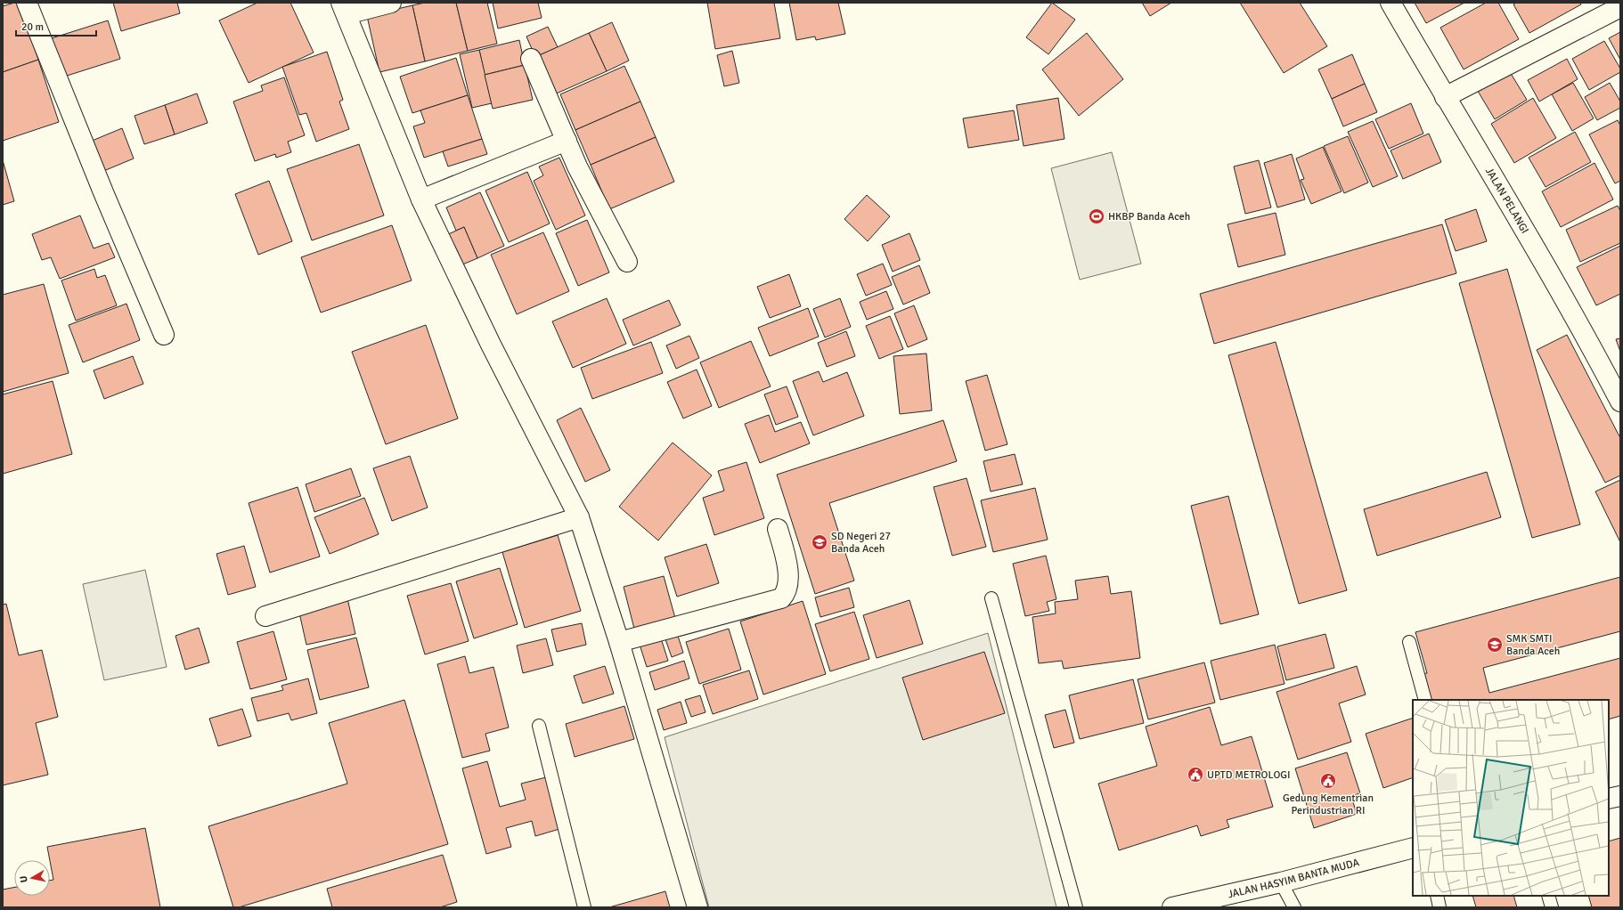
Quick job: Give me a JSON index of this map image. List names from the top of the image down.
{
  "streets": {
    "street": ["JALAN PELANGI", "JALAN HASYIM BANTA MUDA"]
  },
  "places": {
    "sports": ["HKBP Banda Aceh"],
    "school or university": ["SD Negeri 27 Banda Aceh", "SMK SMTI Banda Aceh"],
    "public building": ["UPTD METROLOGI", "Gedung Kementrian Perindustrian RI"]
  },
  "scale_bar": "20 m",
  "north": "left"
}
